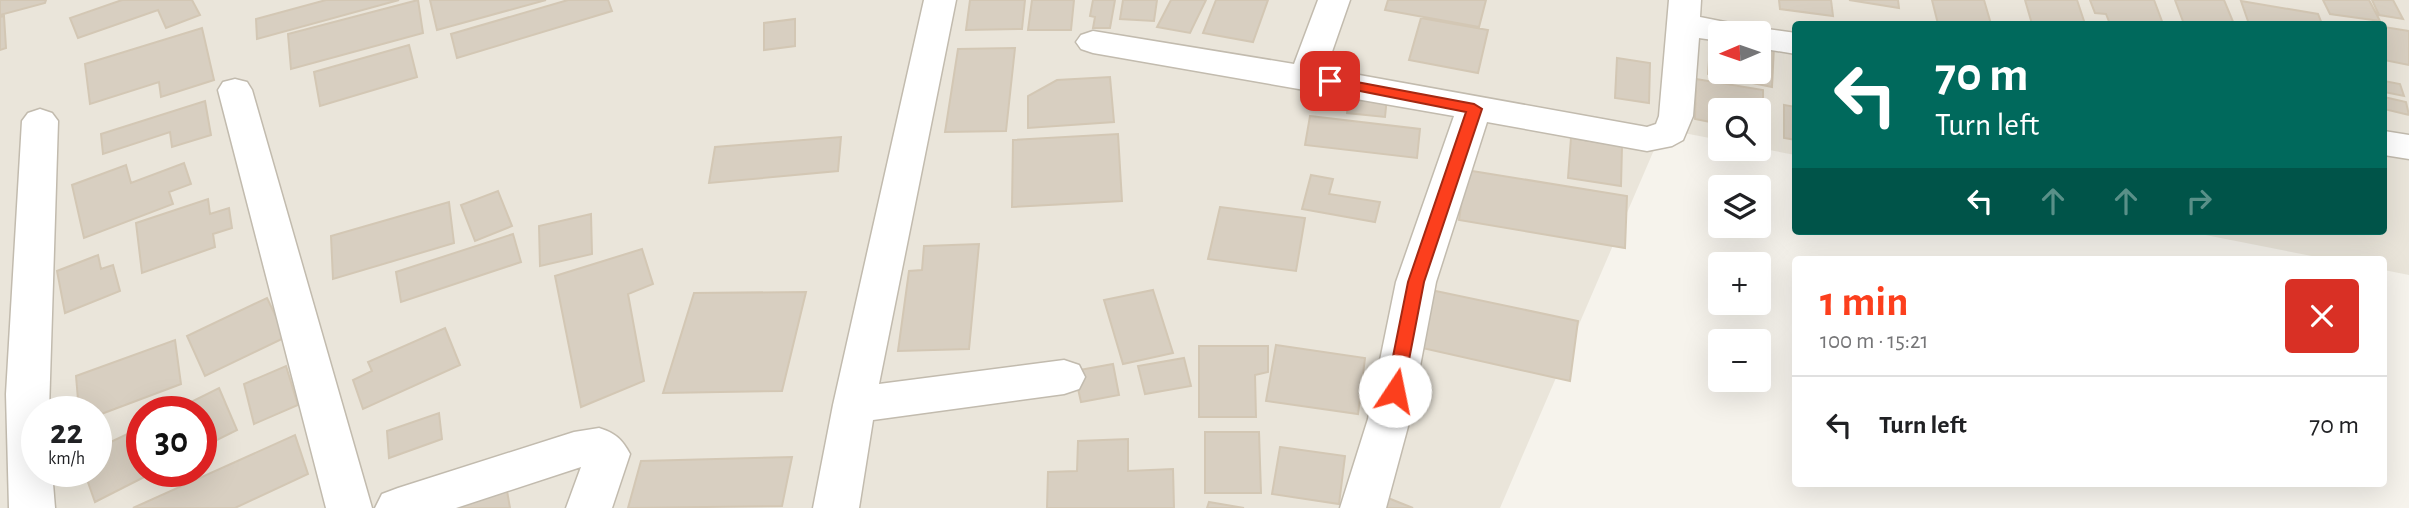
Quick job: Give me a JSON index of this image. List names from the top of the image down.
{
  "north": "left",
  "page": {
    "map_buttons": ["+", "−"],
    "turn": ["70 m", "Turn left"],
    "heading": ["1 min", "100 m · 15:21"],
    "list": [
      {
        "name": "Turn left",
        "value": "70 m"
      }
    ],
    "speed": "22 km/h",
    "limit": "30"
  }
}
